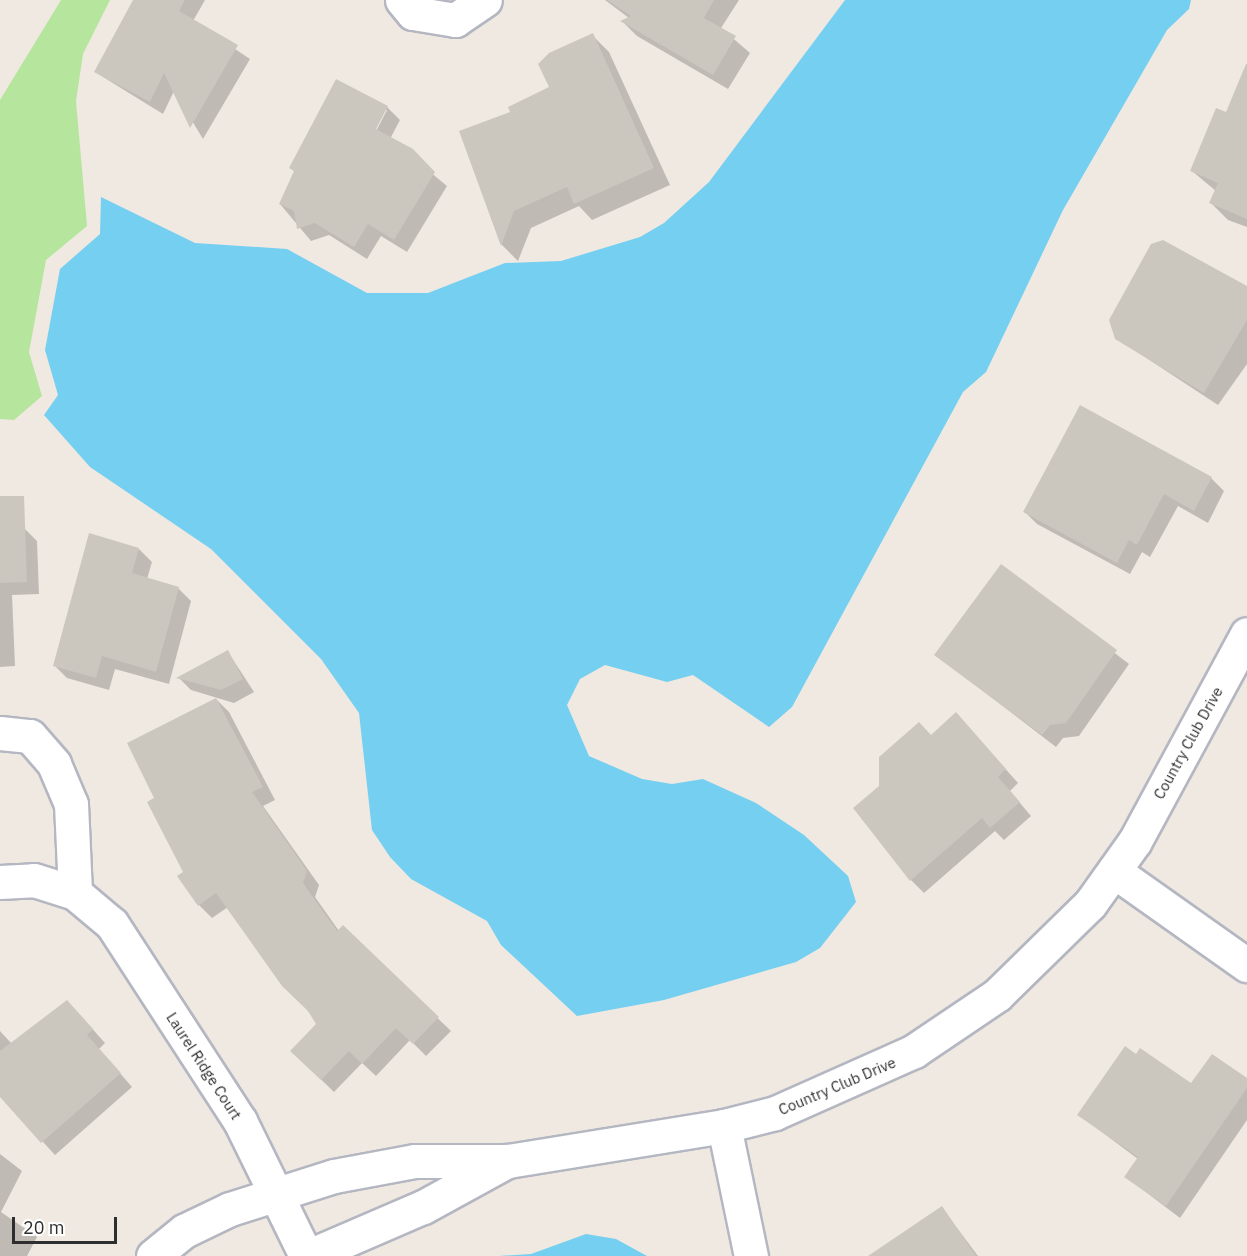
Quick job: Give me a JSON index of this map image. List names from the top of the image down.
{
  "streets": {
    "street": ["Country Club Drive", "Laurel Ridge Court"]
  },
  "crossings": [
    ["Country Club Drive", "Laurel Ridge Court"]
  ],
  "scale_bar": "20 m"
}
